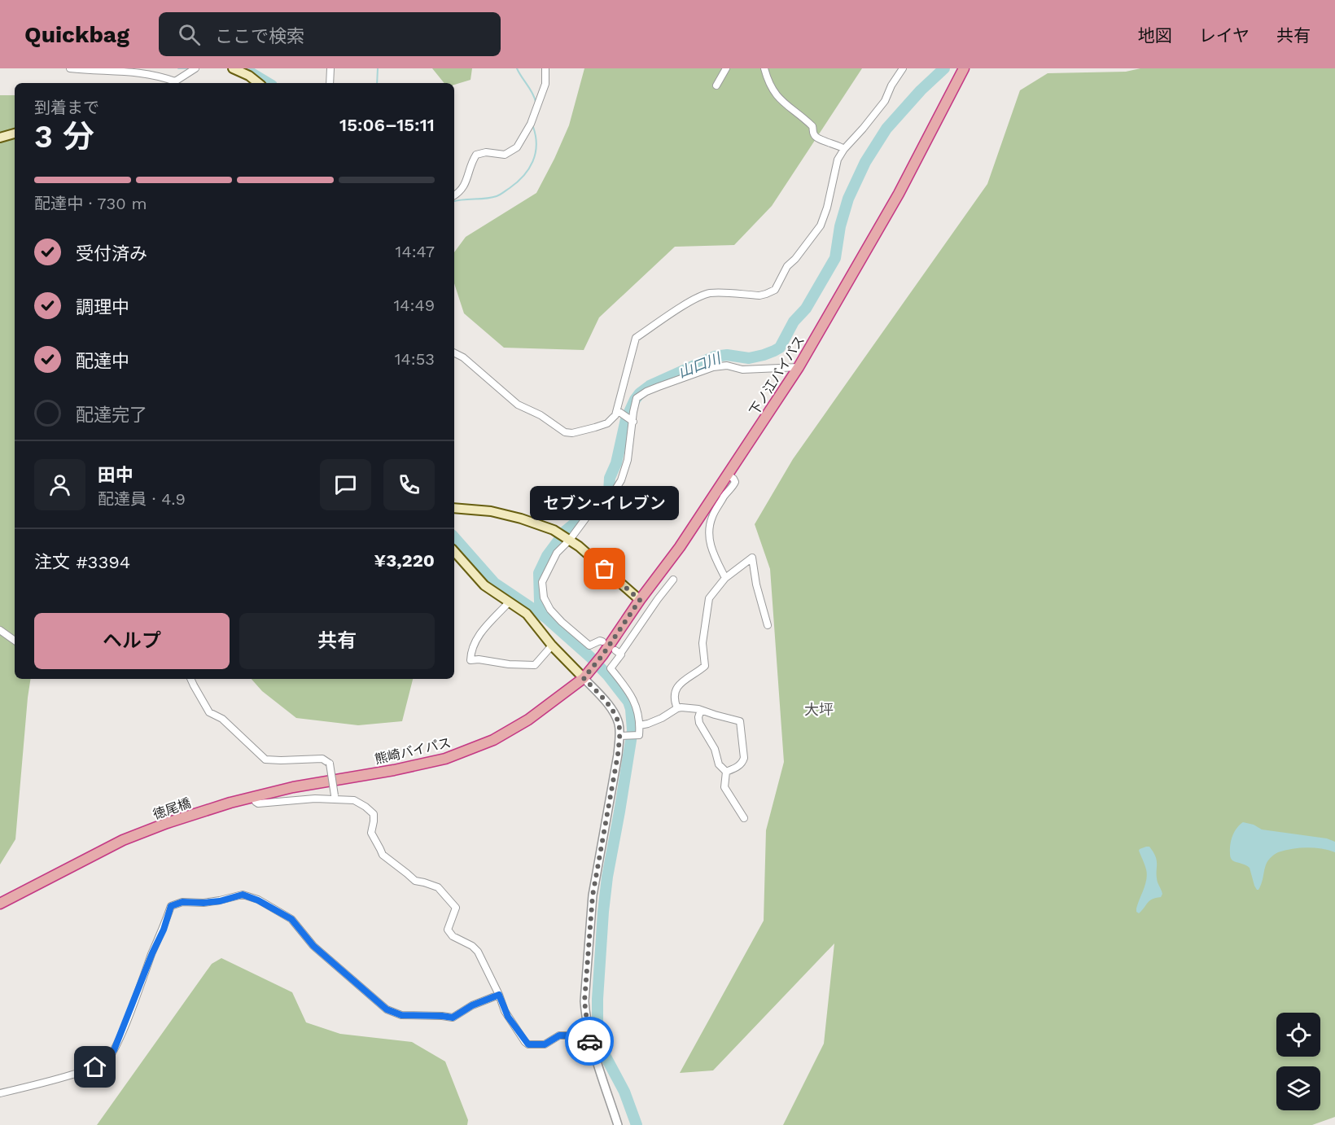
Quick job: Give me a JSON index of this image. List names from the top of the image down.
{
  "streets": {
    "highway": ["下ノ江バイパス", "熊崎バイパス", "徳尾橋"]
  },
  "crossings": [
    ["下ノ江バイパス", "熊崎バイパス"],
    ["熊崎バイパス", "徳尾橋"]
  ],
  "districts": ["大坪"],
  "water": ["山口川"],
  "places": ["セブン-イレブン"],
  "page": {
    "header": "Quickbag",
    "search": "ここで検索",
    "nav": ["地図", "レイヤ", "共有"],
    "heading": ["3 分", "到着まで", "15:06–15:11"],
    "panel": [
      "田中",
      "配達員 · 4.9",
      "注文 #3394",
      "¥3,220"
    ],
    "bar": "配達中 · 730 m",
    "list": [
      ["受付済み", "14:47"],
      ["調理中", "14:49"],
      ["配達中", "14:53"],
      "配達完了"
    ],
    "bubble": "セブン-イレブン",
    "buttons": ["ヘルプ", "共有"]
  }
}
